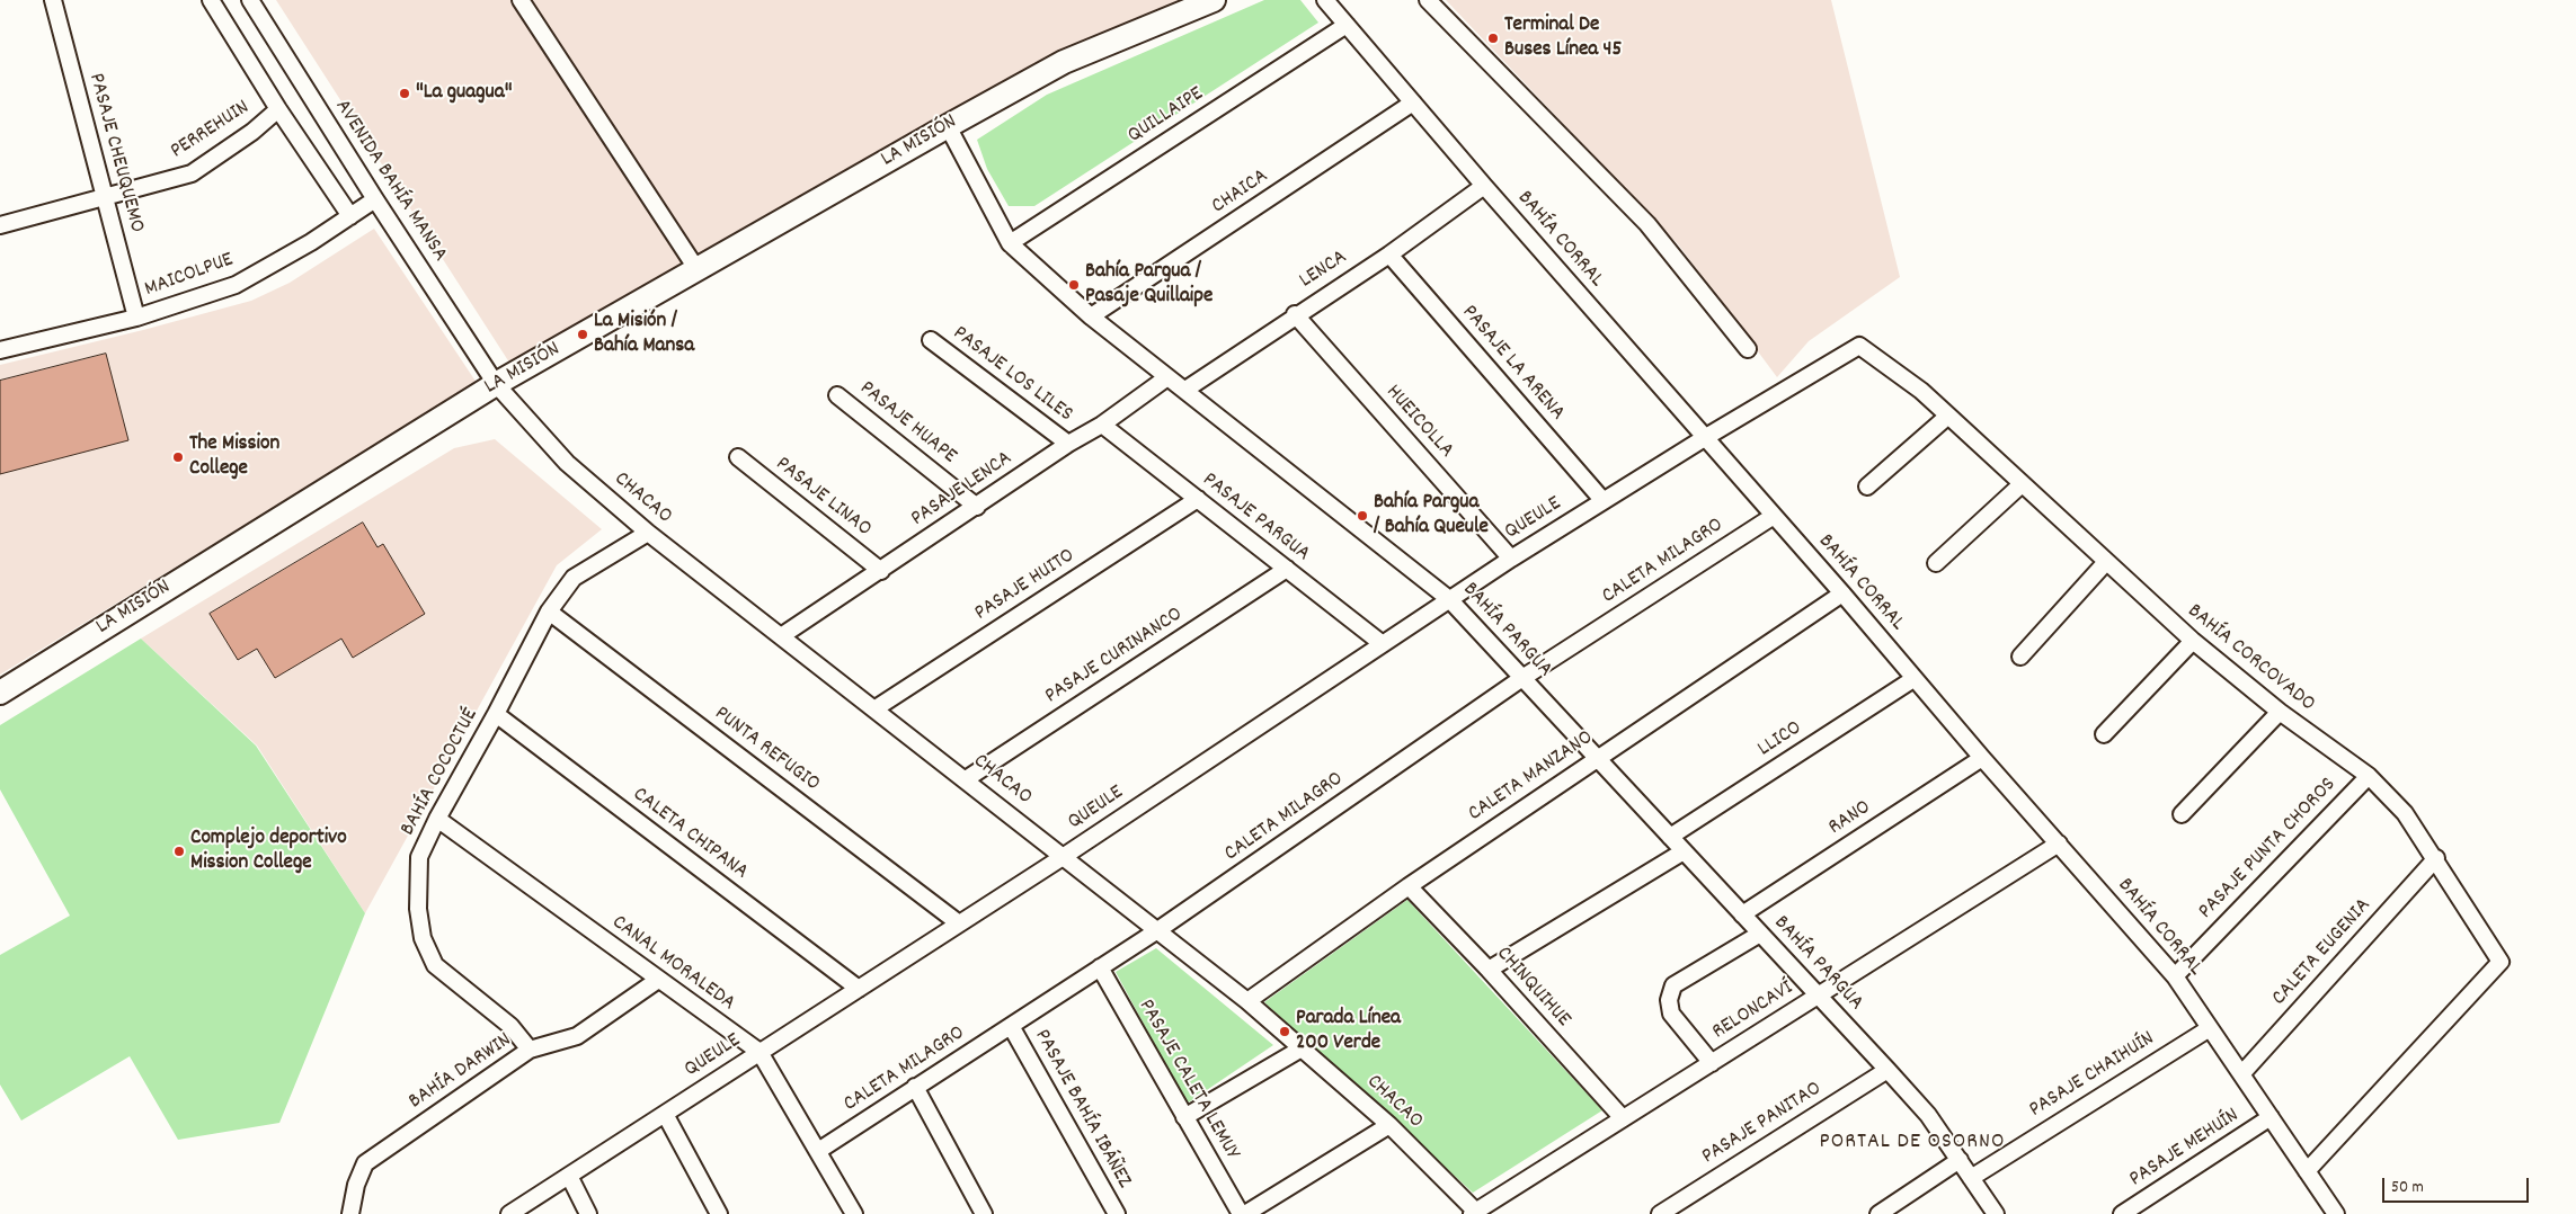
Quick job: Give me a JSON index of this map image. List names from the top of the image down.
{
  "streets": {
    "street": [
      "QUILLAIPE",
      "PERREHUIN",
      "LA MISIÓN",
      "PASAJE CHEUQUEMO",
      "AVENIDA BAHÍA MANSA",
      "CHAICA",
      "BAHÍA CORRAL",
      "LENCA",
      "MAICOLPUE",
      "PASAJE LA ARENA",
      "PASAJE LOS LILES",
      "HUEICOLLA",
      "PASAJE HUAPE",
      "PASAJE LENCA",
      "PASAJE LINAO",
      "CHACAO",
      "PASAJE PARGUA",
      "QUEULE",
      "CALETA MILAGRO",
      "PASAJE HUITO",
      "BAHÍA PARGUA",
      "PASAJE CURINANCO",
      "BAHÍA CORCOVADO",
      "LLICO",
      "PUNTA REFUGIO",
      "BAHÍA COCOCTUÉ",
      "CALETA MANZANO",
      "RANO",
      "CALETA CHIPANA",
      "PASAJE PUNTA CHOROS",
      "CALETA EUGENIA",
      "CANAL MORALEDA",
      "CHINQUIHUE",
      "RELONCAVÍ",
      "BAHÍA DARWIN",
      "PASAJE CHAIHUÍN",
      "PASAJE CALETA LEMUY",
      "PASAJE BAHÍA IBÁÑEZ",
      "PASAJE PANITAO",
      "PASAJE MEHUÍN"
    ]
  },
  "crossings": [
    ["QUILLAIPE", "BAHÍA CORRAL"],
    ["QUILLAIPE", "BAHÍA PARGUA"],
    ["PERREHUIN", "PASAJE CHEUQUEMO"],
    ["LA MISIÓN", "AVENIDA BAHÍA MANSA"],
    ["LA MISIÓN", "CHACAO"],
    ["LA MISIÓN", "BAHÍA PARGUA"],
    ["PASAJE CHEUQUEMO", "MAICOLPUE"],
    ["AVENIDA BAHÍA MANSA", "MAICOLPUE"],
    ["AVENIDA BAHÍA MANSA", "CHACAO"],
    ["CHAICA", "BAHÍA CORRAL"],
    ["CHAICA", "BAHÍA PARGUA"],
    ["BAHÍA CORRAL", "LENCA"],
    ["BAHÍA CORRAL", "QUEULE"],
    ["BAHÍA CORRAL", "CALETA MILAGRO"],
    ["BAHÍA CORRAL", "BAHÍA CORCOVADO"],
    ["BAHÍA CORRAL", "LLICO"],
    ["BAHÍA CORRAL", "CALETA MANZANO"],
    ["BAHÍA CORRAL", "RANO"],
    ["BAHÍA CORRAL", "PASAJE PUNTA CHOROS"],
    ["BAHÍA CORRAL", "CALETA EUGENIA"],
    ["BAHÍA CORRAL", "RELONCAVÍ"],
    ["BAHÍA CORRAL", "PASAJE CHAIHUÍN"],
    ["BAHÍA CORRAL", "PASAJE MEHUÍN"],
    ["LENCA", "PASAJE LA ARENA"],
    ["LENCA", "HUEICOLLA"],
    ["LENCA", "BAHÍA PARGUA"],
    ["PASAJE LA ARENA", "QUEULE"],
    ["PASAJE LOS LILES", "PASAJE LENCA"],
    ["HUEICOLLA", "QUEULE"],
    ["PASAJE HUAPE", "PASAJE LENCA"],
    ["PASAJE LENCA", "PASAJE LINAO"],
    ["PASAJE LENCA", "CHACAO"],
    ["PASAJE LENCA", "PASAJE PARGUA"],
    ["PASAJE LENCA", "BAHÍA PARGUA"],
    ["CHACAO", "QUEULE"],
    ["CHACAO", "CALETA MILAGRO"],
    ["CHACAO", "PASAJE HUITO"],
    ["CHACAO", "PASAJE CURINANCO"],
    ["CHACAO", "BAHÍA COCOCTUÉ"],
    ["CHACAO", "CALETA MANZANO"],
    ["CHACAO", "RELONCAVÍ"],
    ["PASAJE PARGUA", "QUEULE"],
    ["PASAJE PARGUA", "PASAJE HUITO"],
    ["PASAJE PARGUA", "PASAJE CURINANCO"],
    ["QUEULE", "BAHÍA PARGUA"],
    ["QUEULE", "BAHÍA CORCOVADO"],
    ["QUEULE", "PUNTA REFUGIO"],
    ["QUEULE", "CALETA CHIPANA"],
    ["QUEULE", "CANAL MORALEDA"],
    ["CALETA MILAGRO", "BAHÍA PARGUA"],
    ["CALETA MILAGRO", "CANAL MORALEDA"],
    ["CALETA MILAGRO", "PASAJE CALETA LEMUY"],
    ["CALETA MILAGRO", "PASAJE BAHÍA IBÁÑEZ"],
    ["BAHÍA PARGUA", "LLICO"],
    ["BAHÍA PARGUA", "CALETA MANZANO"],
    ["BAHÍA PARGUA", "RANO"],
    ["BAHÍA PARGUA", "RELONCAVÍ"],
    ["BAHÍA PARGUA", "PASAJE CHAIHUÍN"],
    ["BAHÍA PARGUA", "PASAJE PANITAO"],
    ["BAHÍA CORCOVADO", "PASAJE PUNTA CHOROS"],
    ["BAHÍA CORCOVADO", "CALETA EUGENIA"],
    ["PUNTA REFUGIO", "BAHÍA COCOCTUÉ"],
    ["BAHÍA COCOCTUÉ", "CALETA CHIPANA"],
    ["BAHÍA COCOCTUÉ", "CANAL MORALEDA"],
    ["BAHÍA COCOCTUÉ", "BAHÍA DARWIN"],
    ["CALETA MANZANO", "CHINQUIHUE"],
    ["CANAL MORALEDA", "BAHÍA DARWIN"],
    ["CHINQUIHUE", "RELONCAVÍ"]
  ],
  "districts": ["PORTAL DE OSORNO"],
  "places": [
    "Terminal De Buses Línea 45",
    "\"La guagua\"",
    "Bahía Pargua / Pasaje Quillaipe",
    "La Misión / Bahía Mansa",
    "The Mission College",
    "Bahía Pargua / Bahía Queule",
    "Complejo deportivo Mission College",
    "Parada Línea 200 Verde"
  ],
  "scale_bar": "50 m"
}
